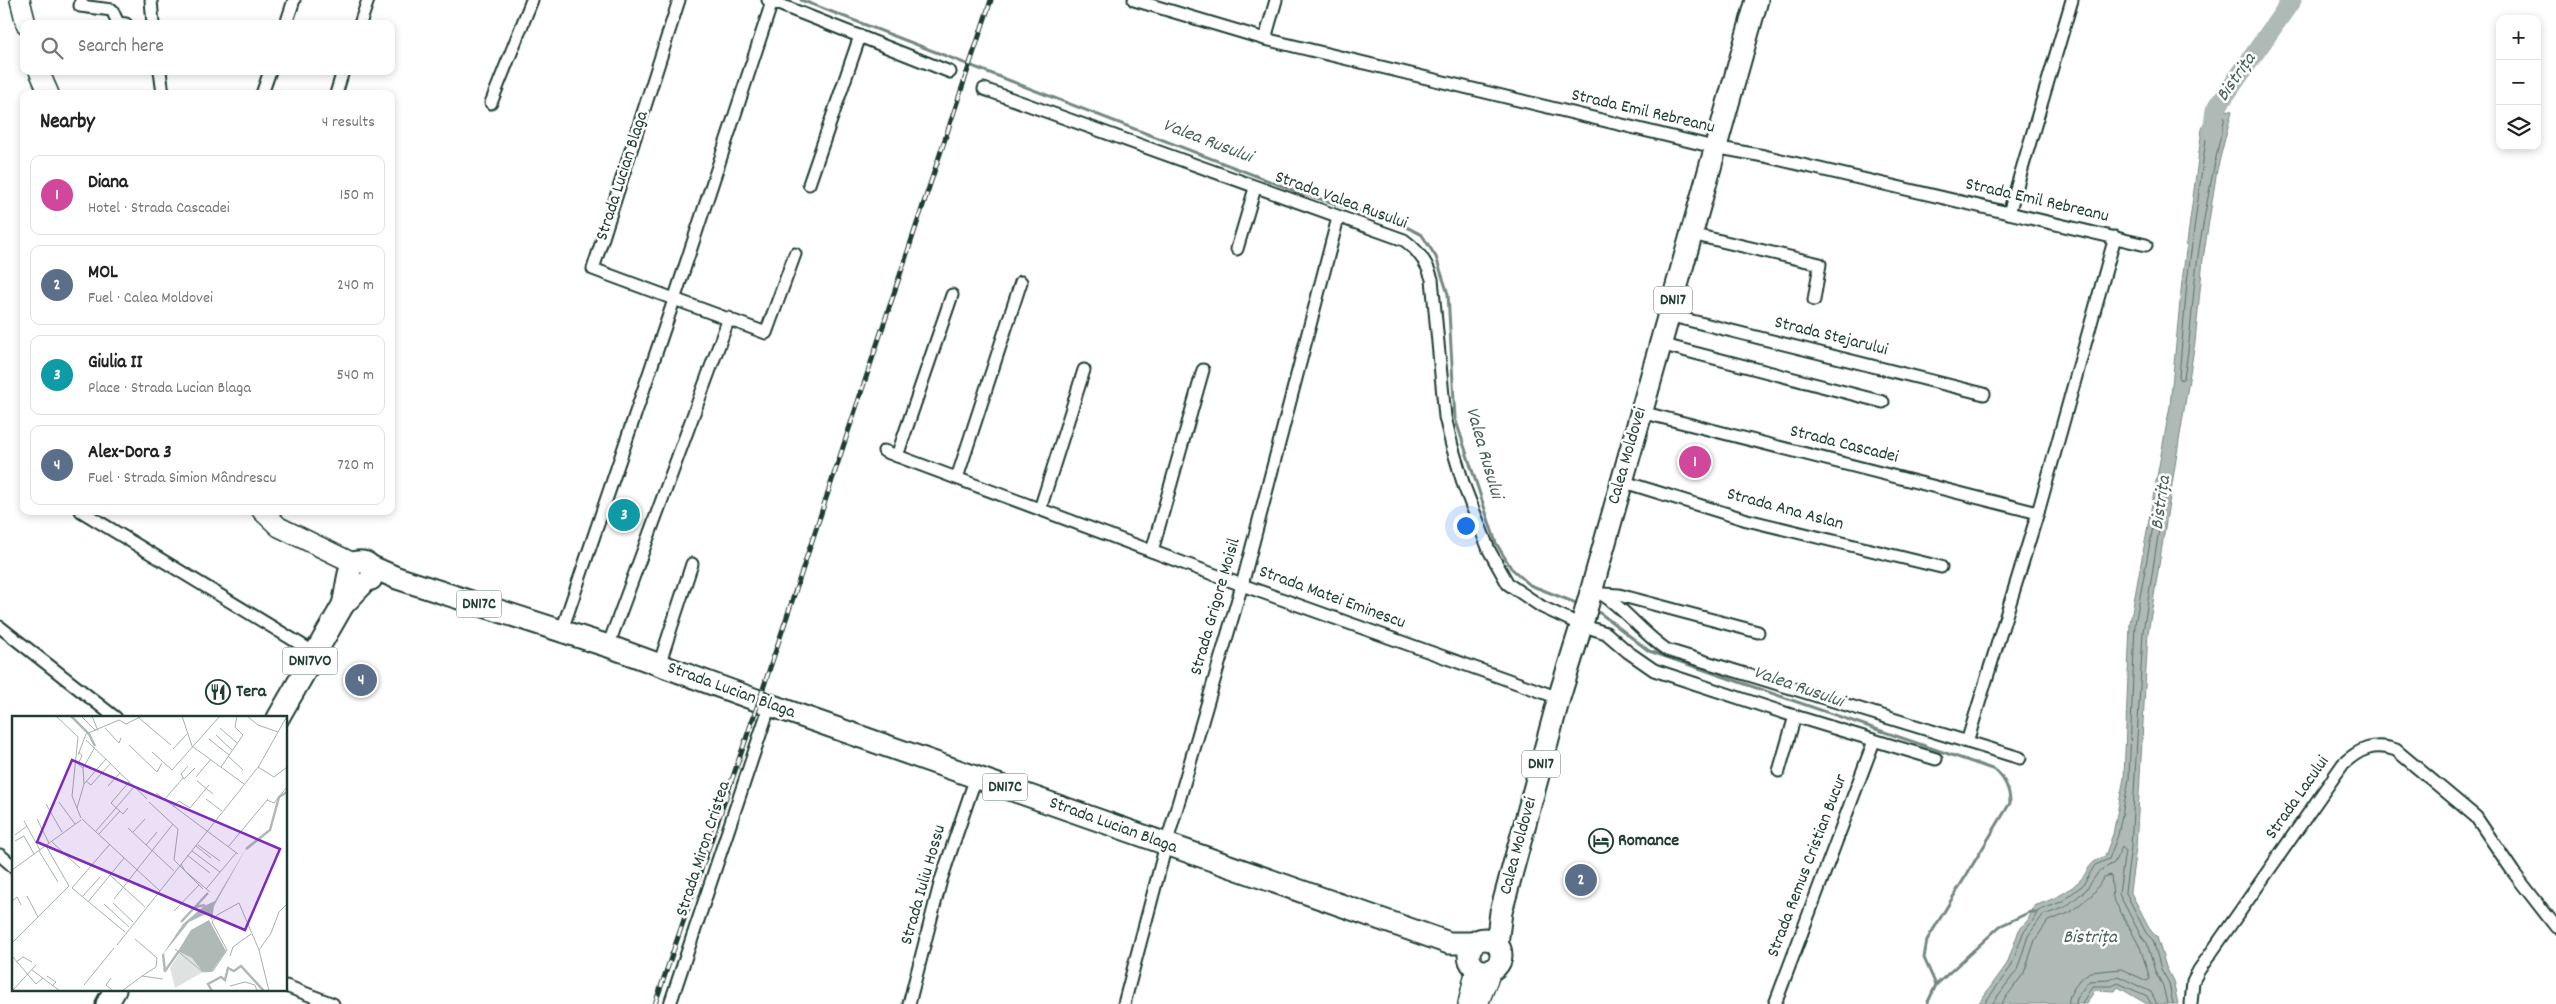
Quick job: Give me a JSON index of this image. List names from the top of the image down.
{
  "streets": {
    "highway": [
      "Strada Lucian Blaga",
      "DN17",
      "Calea Moldovei",
      "DN17C",
      "DN17VO"
    ],
    "street": [
      "Strada Emil Rebreanu",
      "Strada Valea Rusului",
      "Strada Stejarului",
      "Strada Cascadei",
      "Strada Ana Aslan",
      "Strada Matei Eminescu",
      "Strada Grigore Moisil",
      "Strada Lacului",
      "Strada Miron Cristea",
      "Strada Remus Cristian Bucur",
      "Strada Iuliu Hossu"
    ]
  },
  "crossings": [
    ["Strada Emil Rebreanu", "Calea Moldovei"],
    ["Strada Lucian Blaga", "Calea Moldovei"],
    ["Strada Lucian Blaga", "DN17C"],
    ["Strada Lucian Blaga", "Strada Grigore Moisil"],
    ["Strada Lucian Blaga", "DN17VO"],
    ["Strada Lucian Blaga", "Strada Miron Cristea"],
    ["Strada Lucian Blaga", "Strada Iuliu Hossu"],
    ["Strada Valea Rusului", "Calea Moldovei"],
    ["Strada Valea Rusului", "Strada Grigore Moisil"],
    ["Strada Stejarului", "Calea Moldovei"],
    ["Strada Cascadei", "Calea Moldovei"],
    ["Calea Moldovei", "Strada Ana Aslan"],
    ["Calea Moldovei", "Strada Matei Eminescu"],
    ["Strada Matei Eminescu", "Strada Grigore Moisil"],
    ["DN17C", "DN17VO"]
  ],
  "water": ["Bistrița", "Valea Rusului"],
  "places": {
    "restaurant": ["Tera"],
    "hotel": ["Romance"]
  },
  "page": {
    "map_buttons": ["+", "−"],
    "search": "Search here",
    "heading": ["Nearby", "4 results"],
    "list": [
      {
        "mark": "1",
        "name": "Diana",
        "note": "Hotel · Strada Cascadei",
        "value": "150 m"
      },
      {
        "mark": "2",
        "name": "MOL",
        "note": "Fuel · Calea Moldovei",
        "value": "240 m"
      },
      {
        "mark": "3",
        "name": "Giulia II",
        "note": "Place · Strada Lucian Blaga",
        "value": "540 m"
      },
      {
        "mark": "4",
        "name": "Alex-Dora 3",
        "note": "Fuel · Strada Simion Mândrescu",
        "value": "720 m"
      }
    ],
    "pins": [
      "1",
      "3",
      "4",
      "2"
    ]
  }
}
